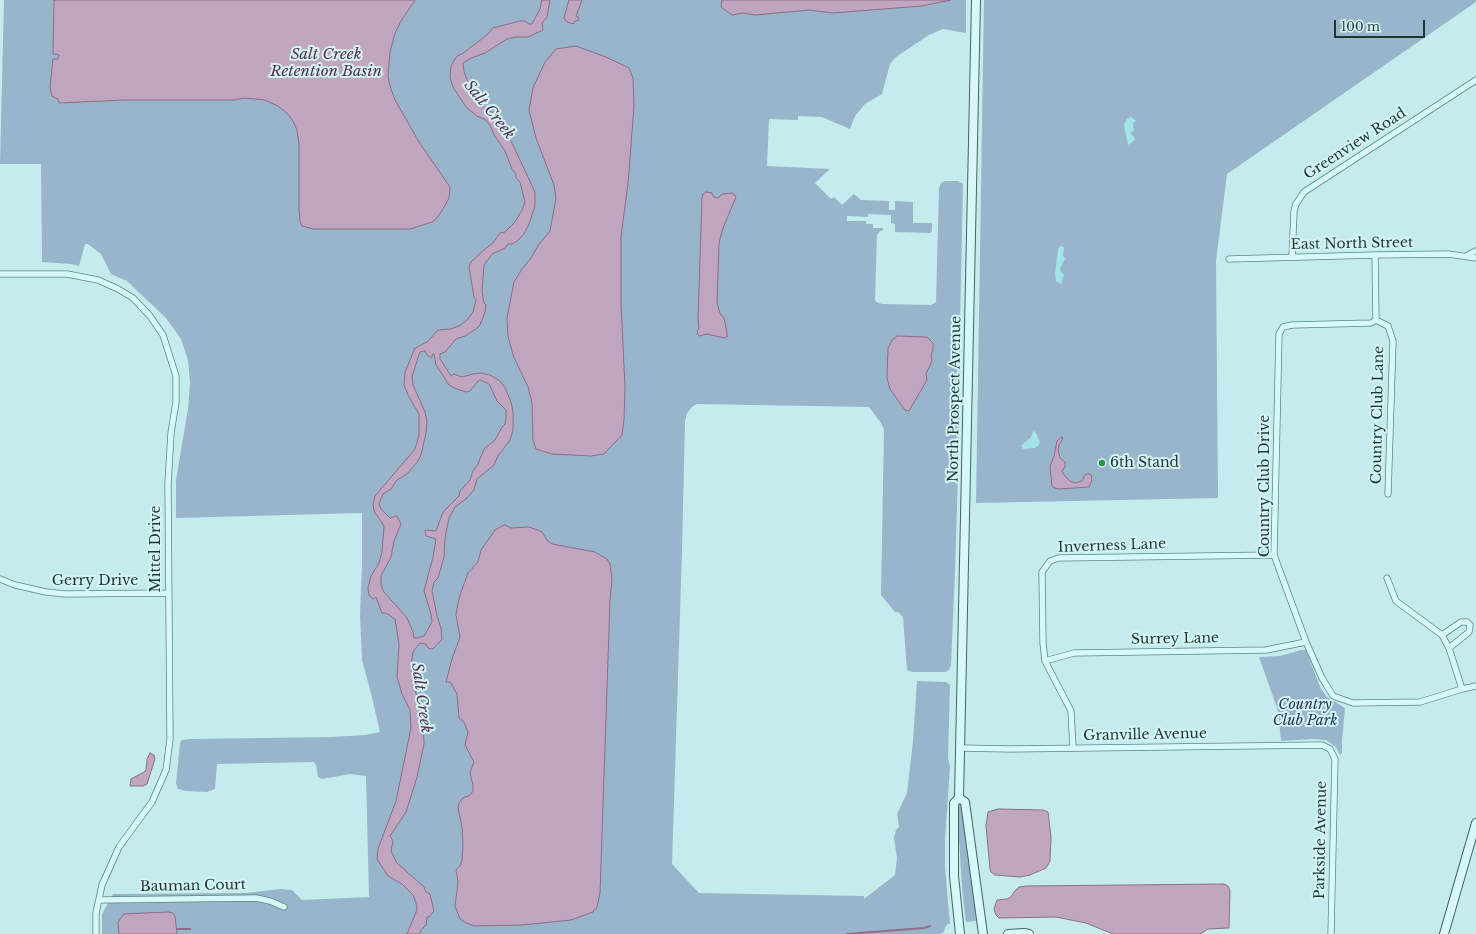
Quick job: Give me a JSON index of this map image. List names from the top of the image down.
{
  "streets": {
    "main road": ["North Prospect Avenue"],
    "street": [
      "Greenview Road",
      "East North Street",
      "Country Club Lane",
      "Country Club Drive",
      "Inverness Lane",
      "Mittel Drive",
      "Gerry Drive",
      "Surrey Lane",
      "Granville Avenue",
      "Parkside Avenue",
      "Bauman Court"
    ]
  },
  "crossings": [
    ["Greenview Road", "East North Street"],
    ["North Prospect Avenue", "Granville Avenue"],
    ["Country Club Lane", "Country Club Drive"],
    ["Country Club Drive", "Inverness Lane"],
    ["Country Club Drive", "Surrey Lane"],
    ["Inverness Lane", "Surrey Lane"],
    ["Inverness Lane", "Granville Avenue"],
    ["Mittel Drive", "Gerry Drive"],
    ["Mittel Drive", "Bauman Court"],
    ["Granville Avenue", "Parkside Avenue"]
  ],
  "water": ["Salt Creek Retention Basin", "Salt Creek"],
  "parks": ["Country Club Park"],
  "places": ["6th Stand"],
  "scale_bar": "100 m"
}
